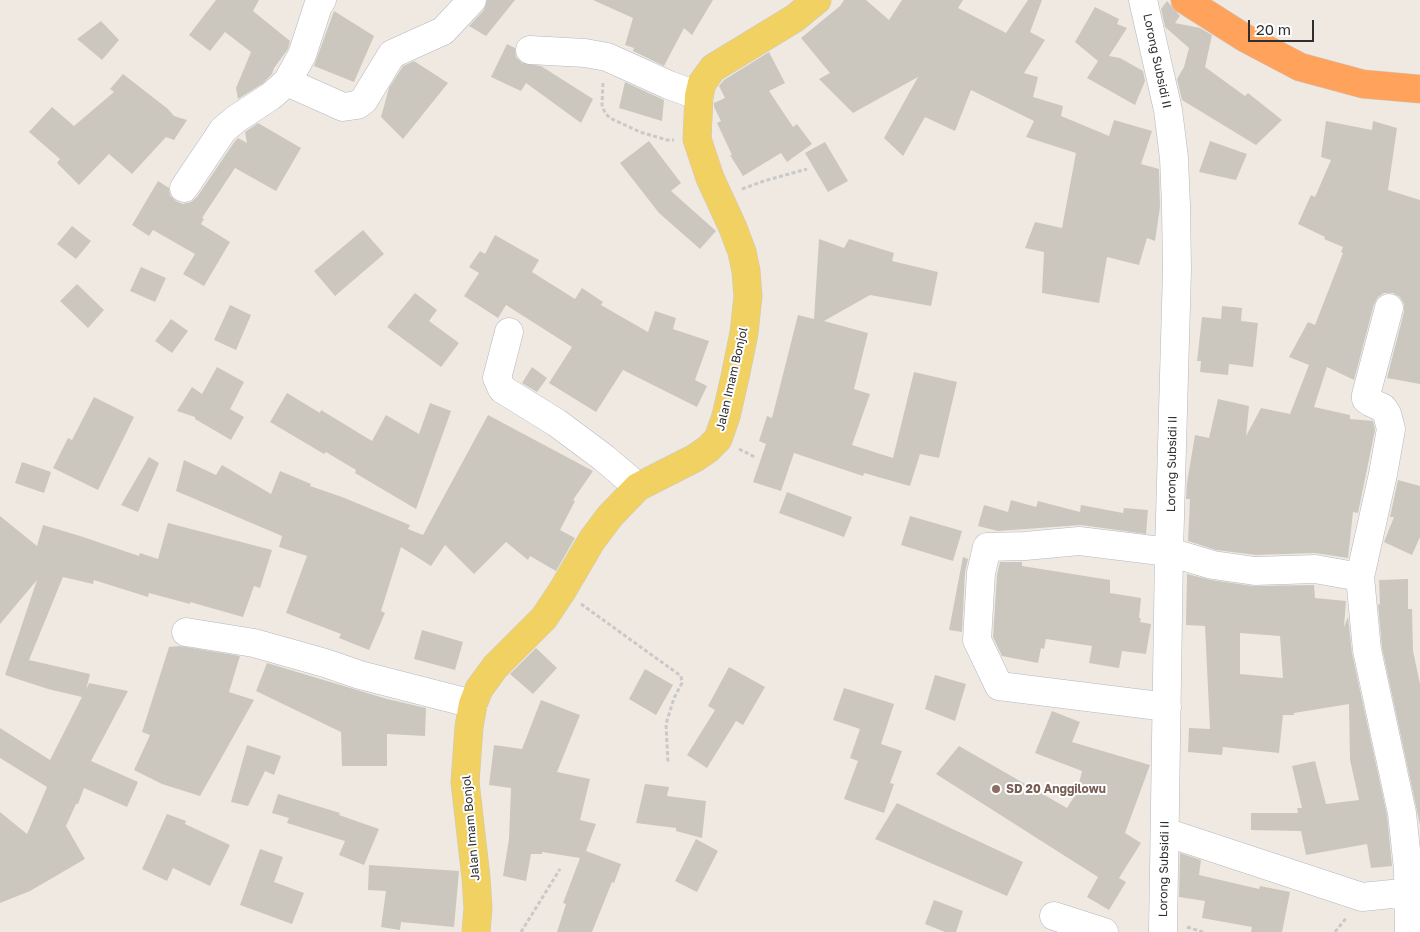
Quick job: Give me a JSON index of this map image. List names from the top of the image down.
{
  "streets": {
    "main road": ["Jalan Imam Bonjol"],
    "street": ["Lorong Subsidi II"]
  },
  "places": ["SD 20 Anggilowu"],
  "scale_bar": "20 m"
}
